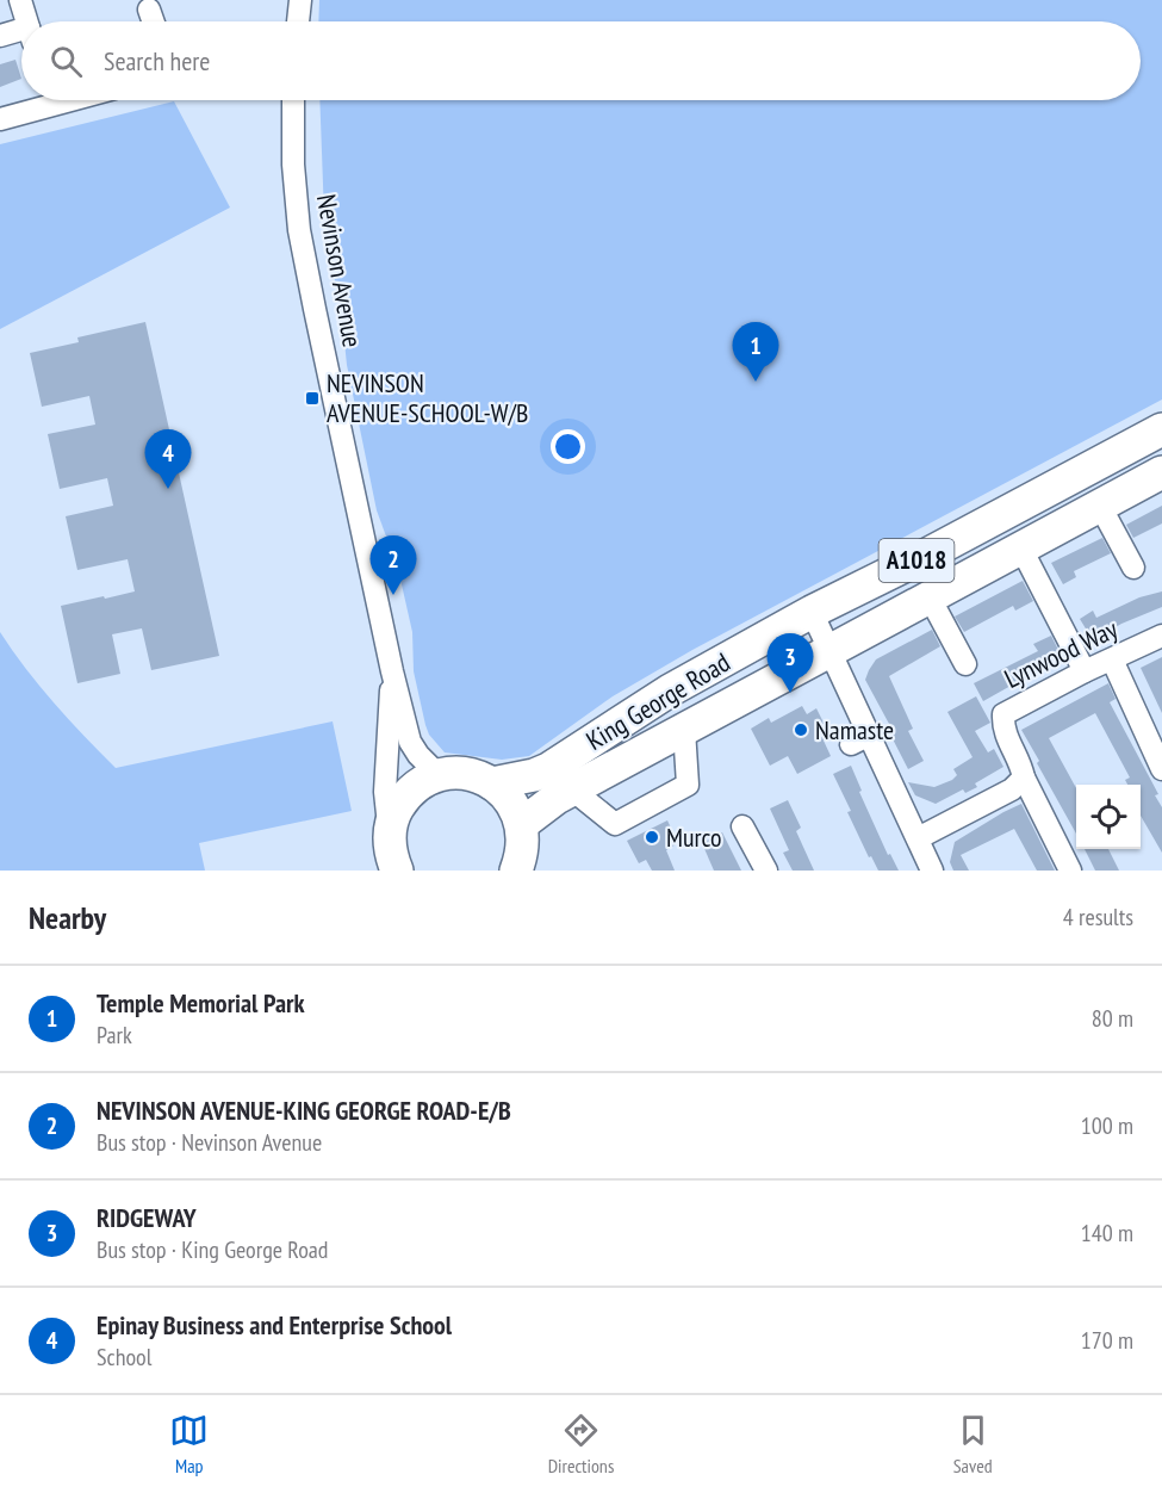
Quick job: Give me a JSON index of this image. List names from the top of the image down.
{
  "streets": {
    "highway": ["A1018", "King George Road"],
    "street": ["Nevinson Avenue", "Lynwood Way"]
  },
  "crossings": [
    ["Nevinson Avenue", "A1018"],
    ["A1018", "King George Road"]
  ],
  "places": {
    "transit": ["NEVINSON AVENUE-SCHOOL-W/B"],
    "other": ["Namaste", "Murco"]
  },
  "page": {
    "search": "Search here",
    "pins": [
      "1",
      "4",
      "2",
      "3"
    ],
    "heading": ["Nearby", "4 results"],
    "list": [
      {
        "mark": "1",
        "name": "Temple Memorial Park",
        "note": "Park",
        "value": "80 m"
      },
      {
        "mark": "2",
        "name": "NEVINSON AVENUE-KING GEORGE ROAD-E/B",
        "note": "Bus stop · Nevinson Avenue",
        "value": "100 m"
      },
      {
        "mark": "3",
        "name": "RIDGEWAY",
        "note": "Bus stop · King George Road",
        "value": "140 m"
      },
      {
        "mark": "4",
        "name": "Epinay Business and Enterprise School",
        "note": "School",
        "value": "170 m"
      }
    ],
    "nav": ["Map", "Directions", "Saved"]
  }
}
